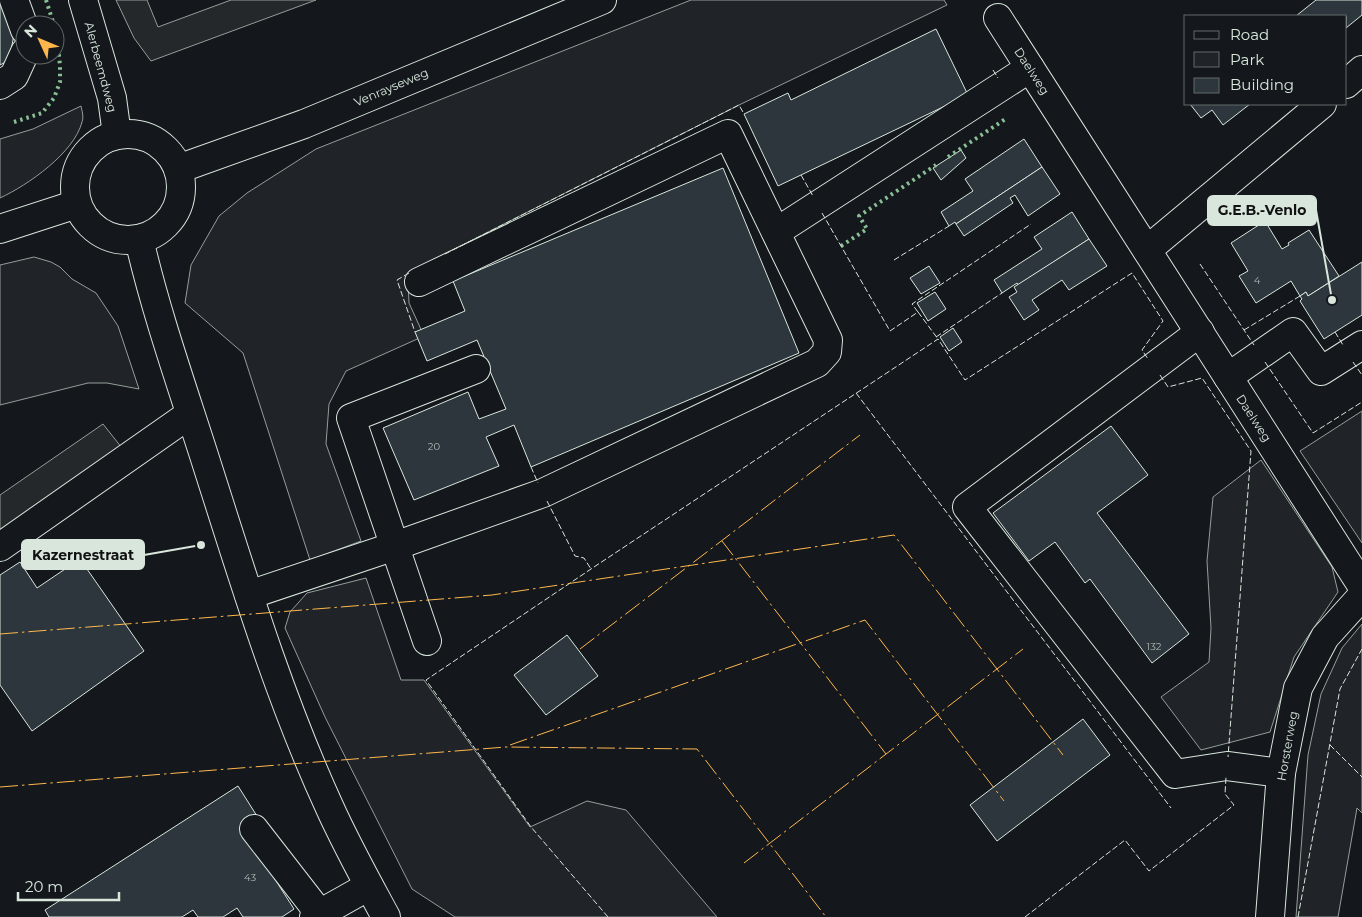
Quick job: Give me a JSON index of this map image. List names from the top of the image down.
{
  "streets": {
    "street": [
      "Alerbeemdweg",
      "Daelweg",
      "Venrayseweg",
      "Horsterweg"
    ]
  },
  "crossings": [
    ["Alerbeemdweg", "Venrayseweg"]
  ],
  "places": ["G.E.B.-Venlo", "Kazernestraat"],
  "house_numbers": [
    "4",
    "20",
    "132",
    "43"
  ],
  "legend": ["Road", "Park", "Building"],
  "scale_bar": "20 m",
  "north": "top left"
}
